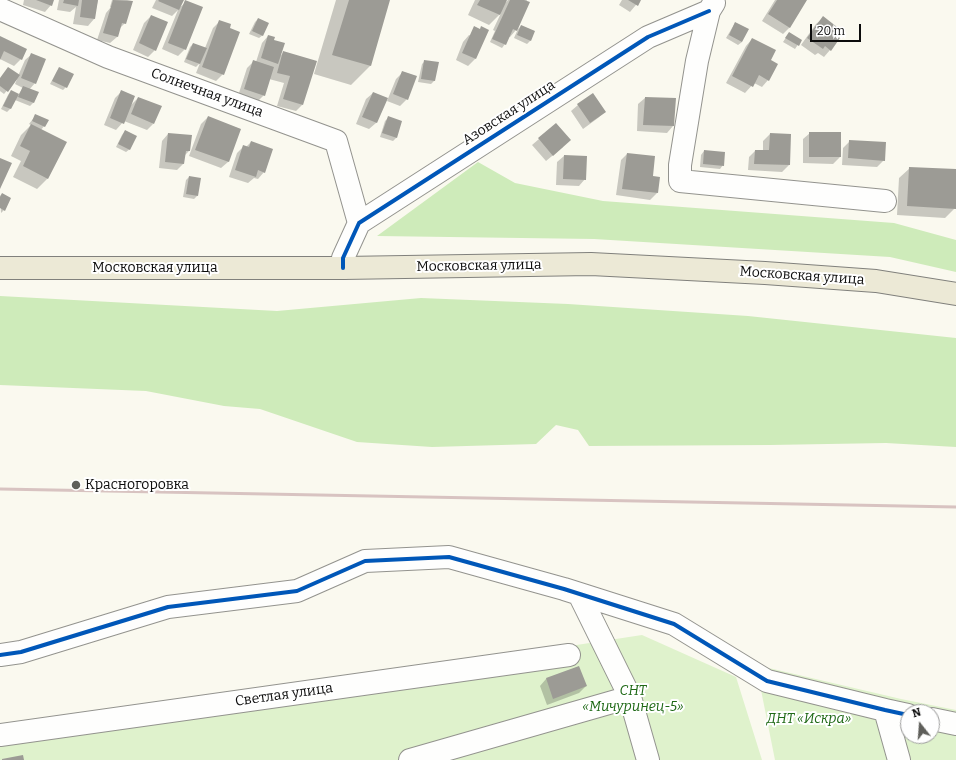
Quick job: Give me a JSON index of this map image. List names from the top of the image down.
{
  "streets": {
    "main road": ["Московская улица"],
    "street": ["Солнечная улица", "Азовская улица", "Светлая улица"]
  },
  "crossings": [
    ["Солнечная улица", "Азовская улица"]
  ],
  "parks": ["СНТ «Мичуринец-5»", "ДНТ «Искра»"],
  "places": ["Красногоровка"],
  "scale_bar": "20 m",
  "north": "top"
}
